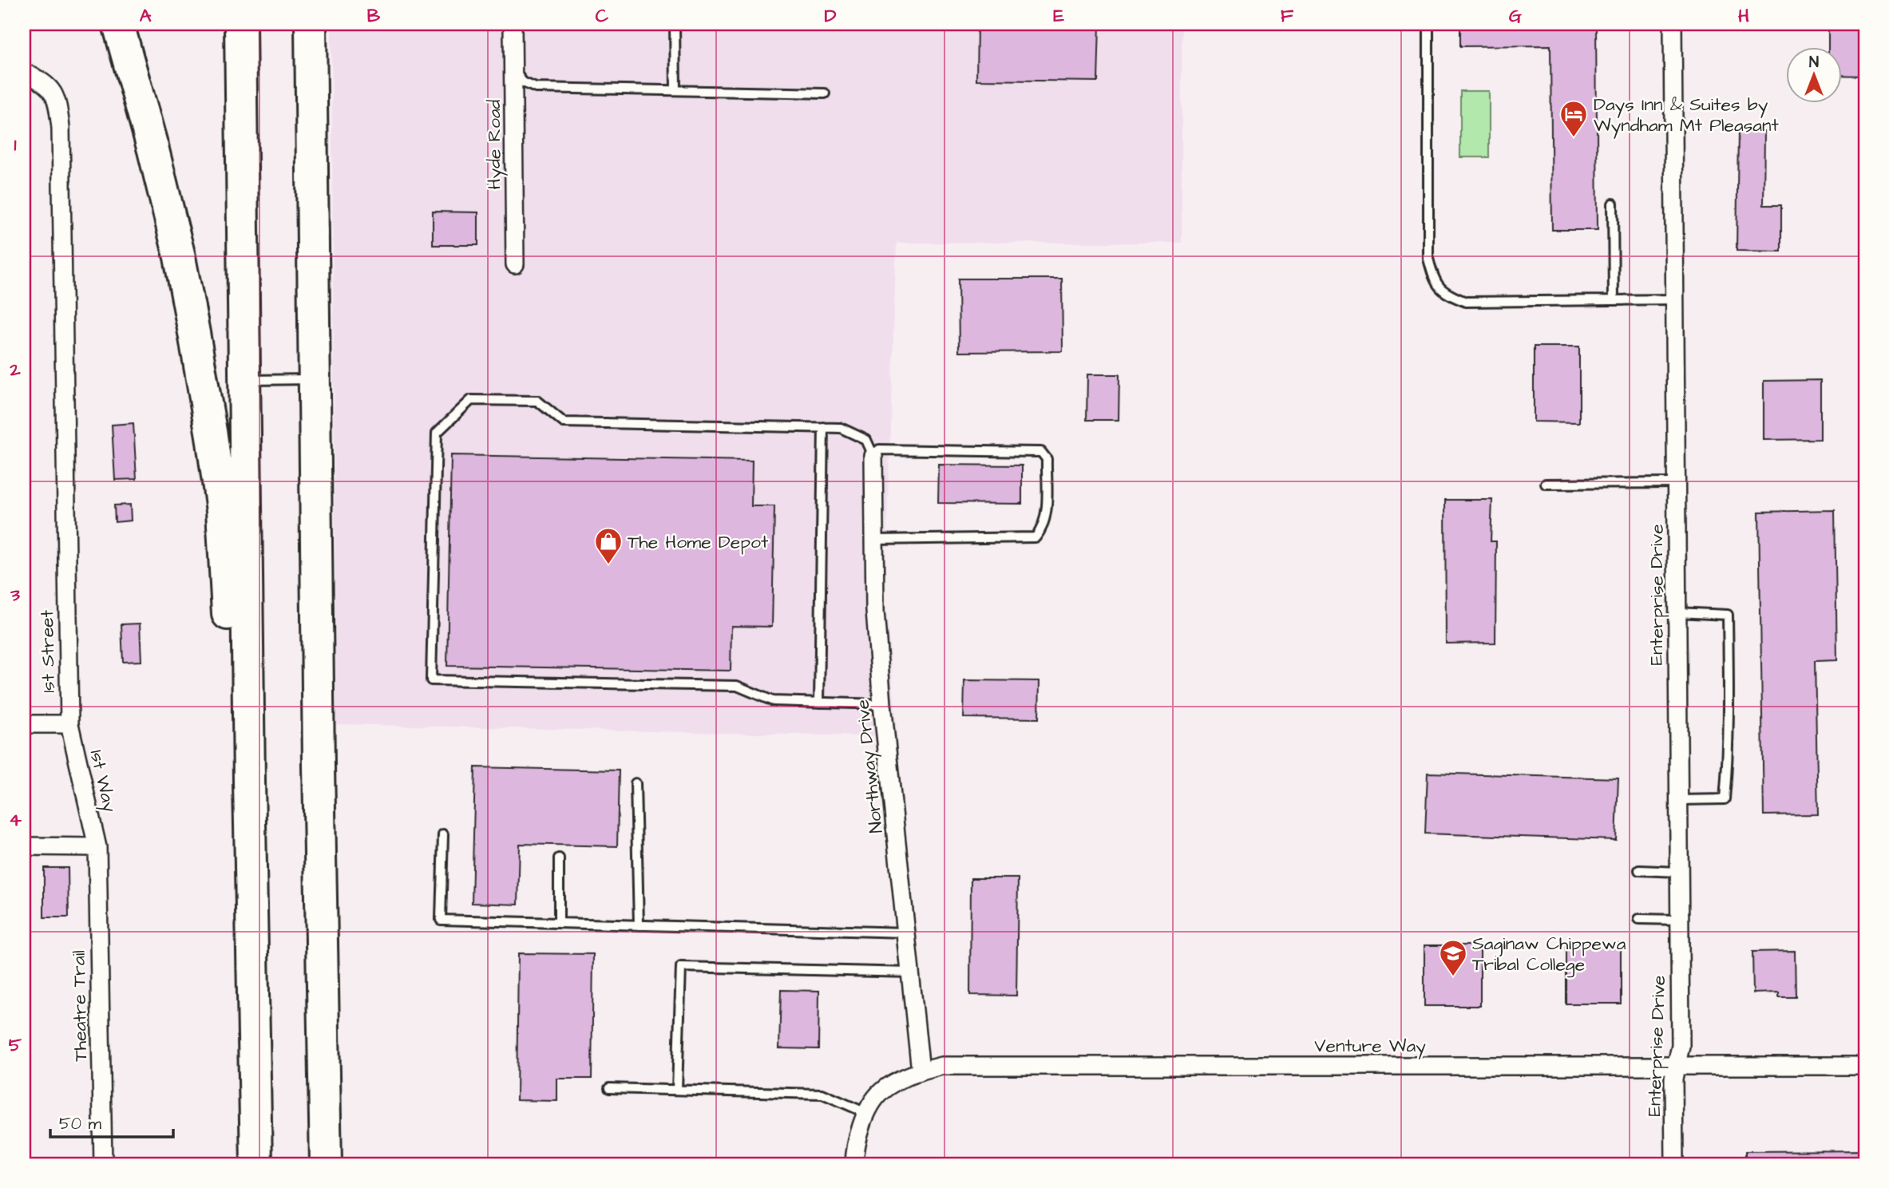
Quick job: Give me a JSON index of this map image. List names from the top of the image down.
{
  "streets": {
    "street": [
      "Hyde Road",
      "Enterprise Drive",
      "1st Street",
      "Northway Drive",
      "1st Way",
      "Theatre Trail",
      "Venture Way"
    ]
  },
  "crossings": [
    ["Enterprise Drive", "Venture Way"],
    ["1st Street", "1st Way"],
    ["Northway Drive", "Venture Way"],
    ["1st Way", "Theatre Trail"]
  ],
  "places": {
    "hotel": ["Days Inn & Suites by Wyndham Mt Pleasant"],
    "shop": ["The Home Depot"],
    "school or university": ["Saginaw Chippewa Tribal College"]
  },
  "scale_bar": "50 m",
  "north": "top",
  "grid": {
    "columns": [
      "A",
      "B",
      "C",
      "D",
      "E",
      "F",
      "G",
      "H"
    ],
    "rows": [
      "1",
      "2",
      "3",
      "4",
      "5"
    ]
  }
}
